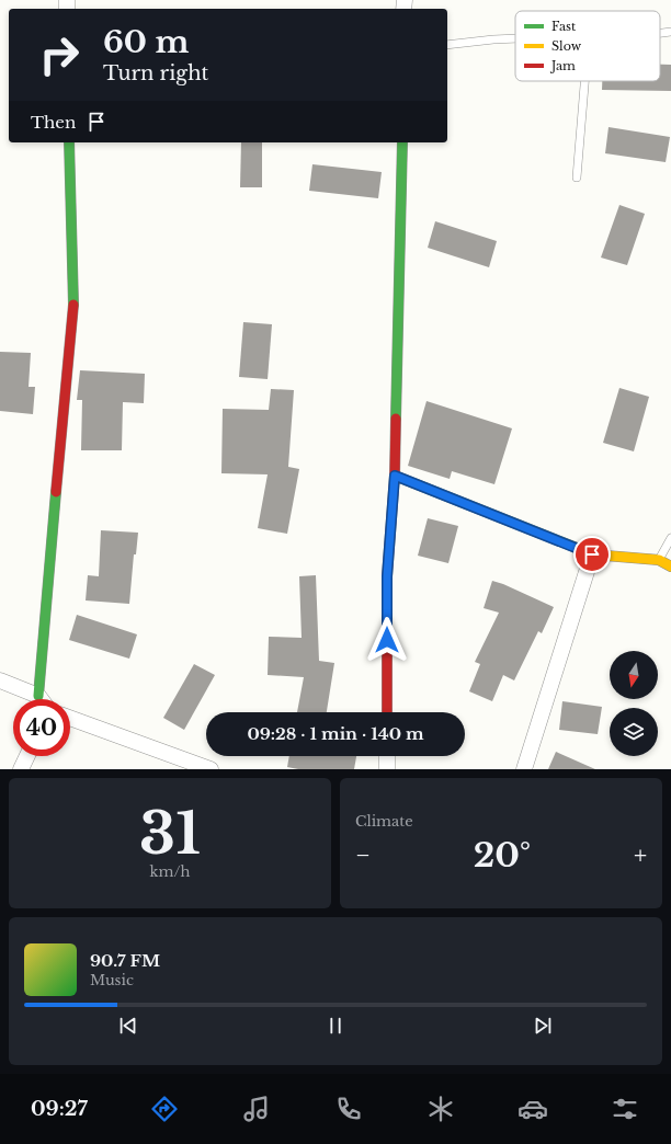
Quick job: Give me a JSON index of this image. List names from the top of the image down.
{
  "legend": ["Fast", "Slow", "Jam"],
  "north": "bottom",
  "page": {
    "turn": ["60 m", "Turn right"],
    "then": "Then",
    "limit": "40",
    "trip": "09:28 · 1 min · 140 m",
    "tile": [
      ["31", "km/h"],
      "Climate"
    ],
    "heat": ["−", "20°", "+"],
    "song": ["90.7 FM", "Music"],
    "tabs": "09:27"
  }
}
